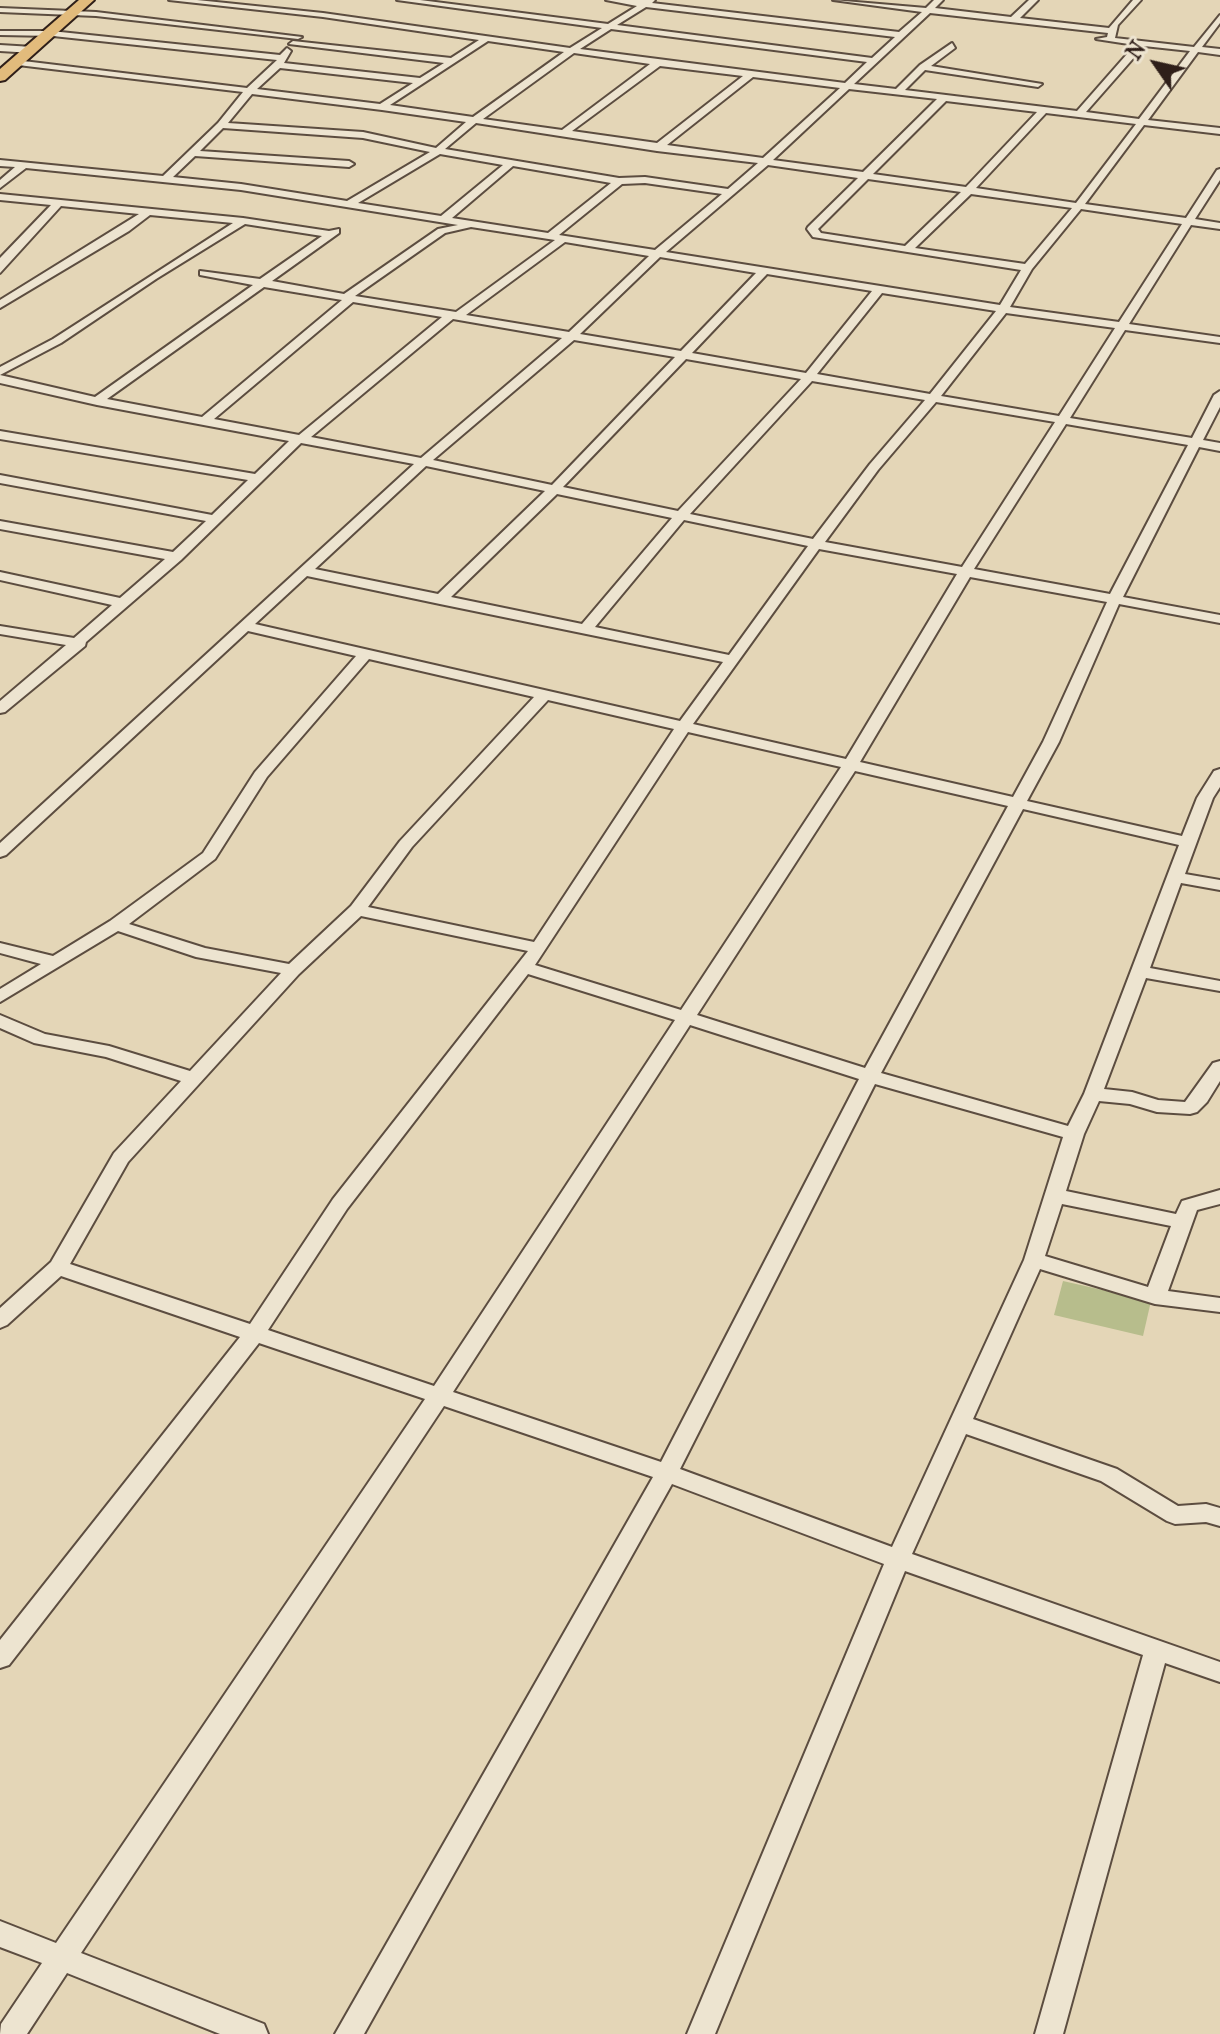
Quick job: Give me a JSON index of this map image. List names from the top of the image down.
{
  "north": "top left"
}
